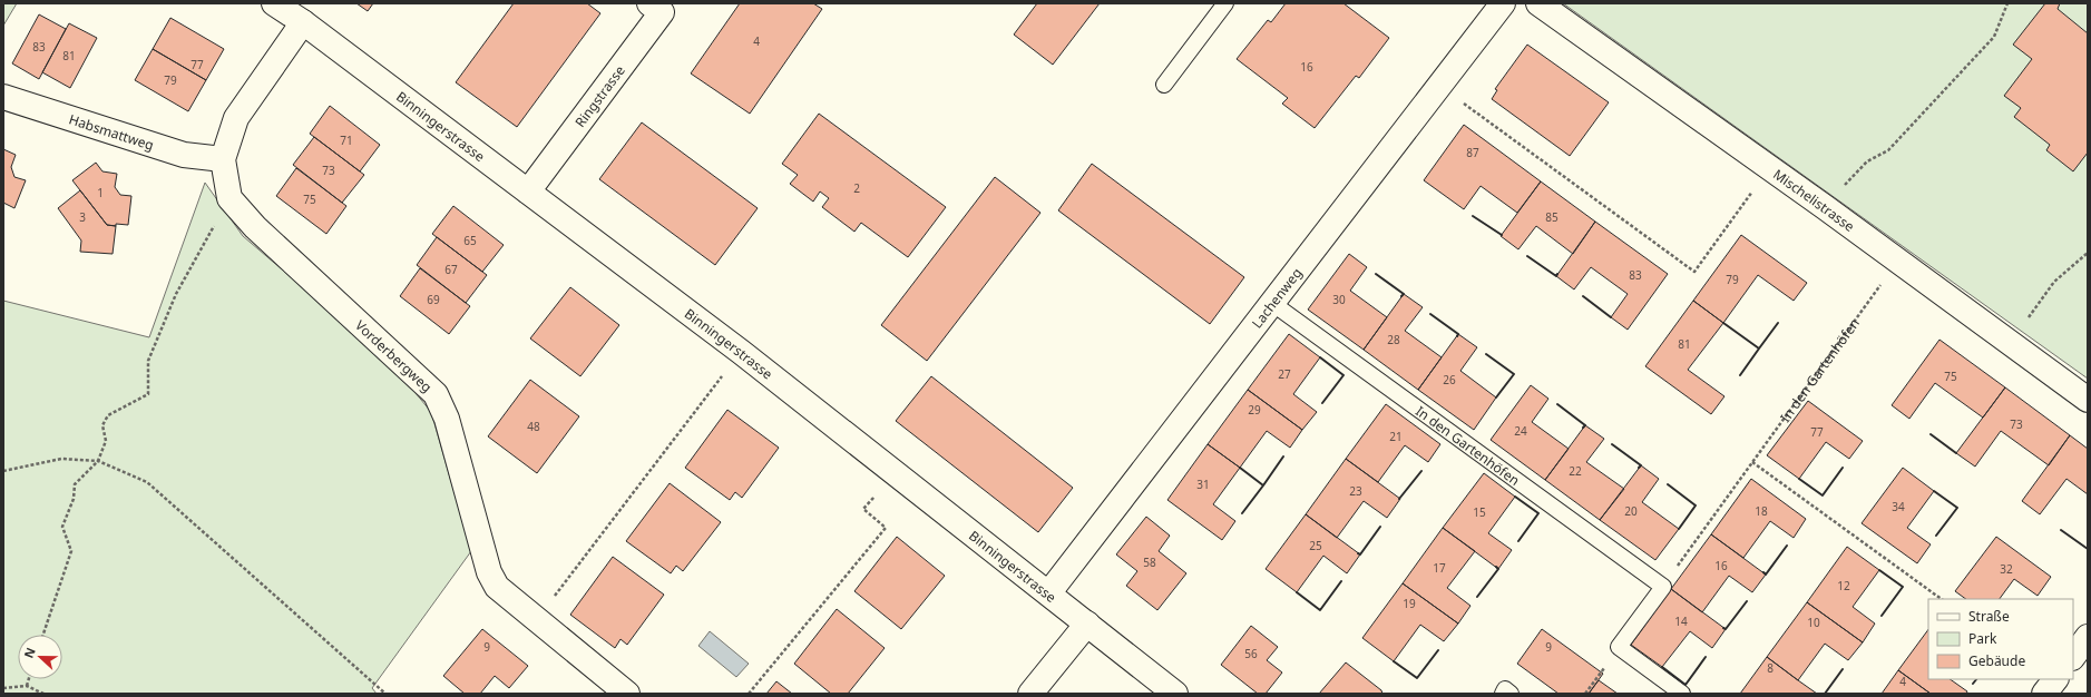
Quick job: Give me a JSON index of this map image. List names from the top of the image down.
{
  "streets": {
    "street": [
      "Ringstrasse",
      "Binningerstrasse",
      "Habsmattweg",
      "Mischelistrasse",
      "Lachenweg",
      "Vorderbergweg"
    ],
    "lane": ["In den Gartenhöfen"]
  },
  "crossings": [
    ["Ringstrasse", "Binningerstrasse"],
    ["Binningerstrasse", "Lachenweg"],
    ["Mischelistrasse", "In den Gartenhöfen"],
    ["Lachenweg", "In den Gartenhöfen"]
  ],
  "house_numbers": [
    "4",
    "83",
    "81",
    "77",
    "16",
    "79",
    "71",
    "87",
    "73",
    "2",
    "1",
    "75",
    "3",
    "85",
    "65",
    "67",
    "83",
    "79",
    "69",
    "30",
    "28",
    "81",
    "27",
    "75",
    "26",
    "29",
    "73",
    "48",
    "24",
    "77",
    "21",
    "22",
    "31",
    "23",
    "34",
    "20",
    "18",
    "15",
    "25",
    "58",
    "16",
    "17",
    "32",
    "12",
    "19",
    "14",
    "10",
    "9",
    "9",
    "56",
    "8",
    "4"
  ],
  "legend": ["Straße", "Park", "Gebäude"],
  "north": "left"
}
